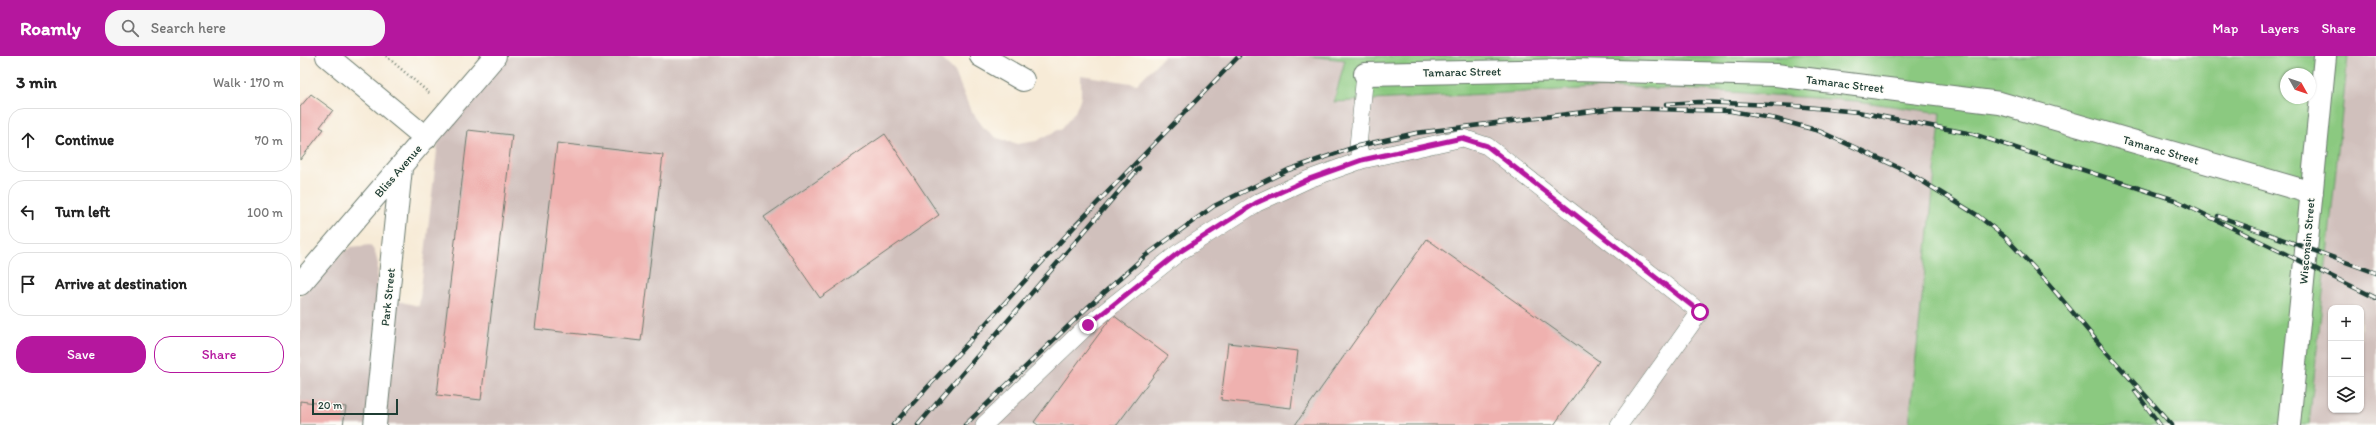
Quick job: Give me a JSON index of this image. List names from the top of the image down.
{
  "streets": {
    "street": [
      "Tamarac Street",
      "Bliss Avenue",
      "Wisconsin Street",
      "Park Street"
    ]
  },
  "crossings": [
    ["Tamarac Street", "Wisconsin Street"],
    ["Bliss Avenue", "Park Street"]
  ],
  "scale_bar": "20 m",
  "north": "bottom right",
  "page": {
    "header": "Roamly",
    "search": "Search here",
    "nav": ["Map", "Layers", "Share"],
    "heading": ["3 min", "Walk · 170 m"],
    "list": [
      ["Continue", "70 m"],
      ["Turn left", "100 m"],
      "Arrive at destination"
    ],
    "map_buttons": ["+", "−"],
    "buttons": ["Save", "Share"],
    "scale": "20 m"
  }
}
